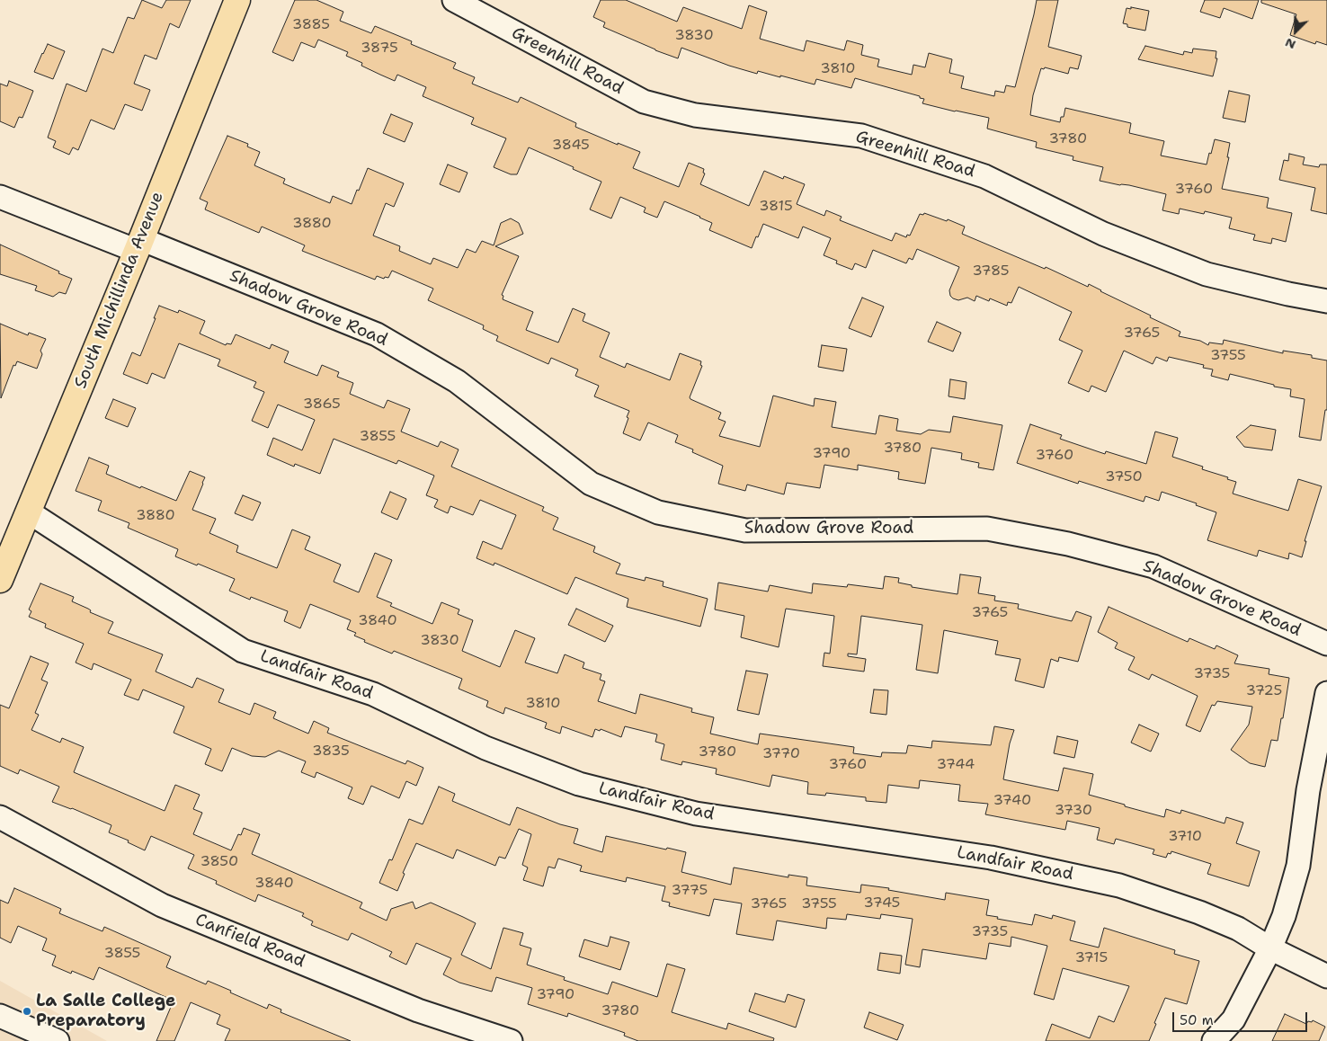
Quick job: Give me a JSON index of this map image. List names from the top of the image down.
{
  "streets": {
    "main road": ["South Michillinda Avenue"],
    "street": [
      "Greenhill Road",
      "Shadow Grove Road",
      "Landfair Road",
      "Canfield Road"
    ]
  },
  "crossings": [
    ["South Michillinda Avenue", "Shadow Grove Road"],
    ["South Michillinda Avenue", "Landfair Road"]
  ],
  "places": ["La Salle College Preparatory"],
  "house_numbers": [
    "3885",
    "3830",
    "3875",
    "3810",
    "3780",
    "3845",
    "3760",
    "3815",
    "3880",
    "3785",
    "3765",
    "3755",
    "3865",
    "3855",
    "3780",
    "3790",
    "3760",
    "3750",
    "3880",
    "3765",
    "3840",
    "3830",
    "3735",
    "3725",
    "3810",
    "3835",
    "3780",
    "3770",
    "3760",
    "3744",
    "3740",
    "3730",
    "3710",
    "3850",
    "3840",
    "3775",
    "3745",
    "3765",
    "3755",
    "3735",
    "3855",
    "3715",
    "3790",
    "3780"
  ],
  "scale_bar": "50 m",
  "north": "bottom left"
}
